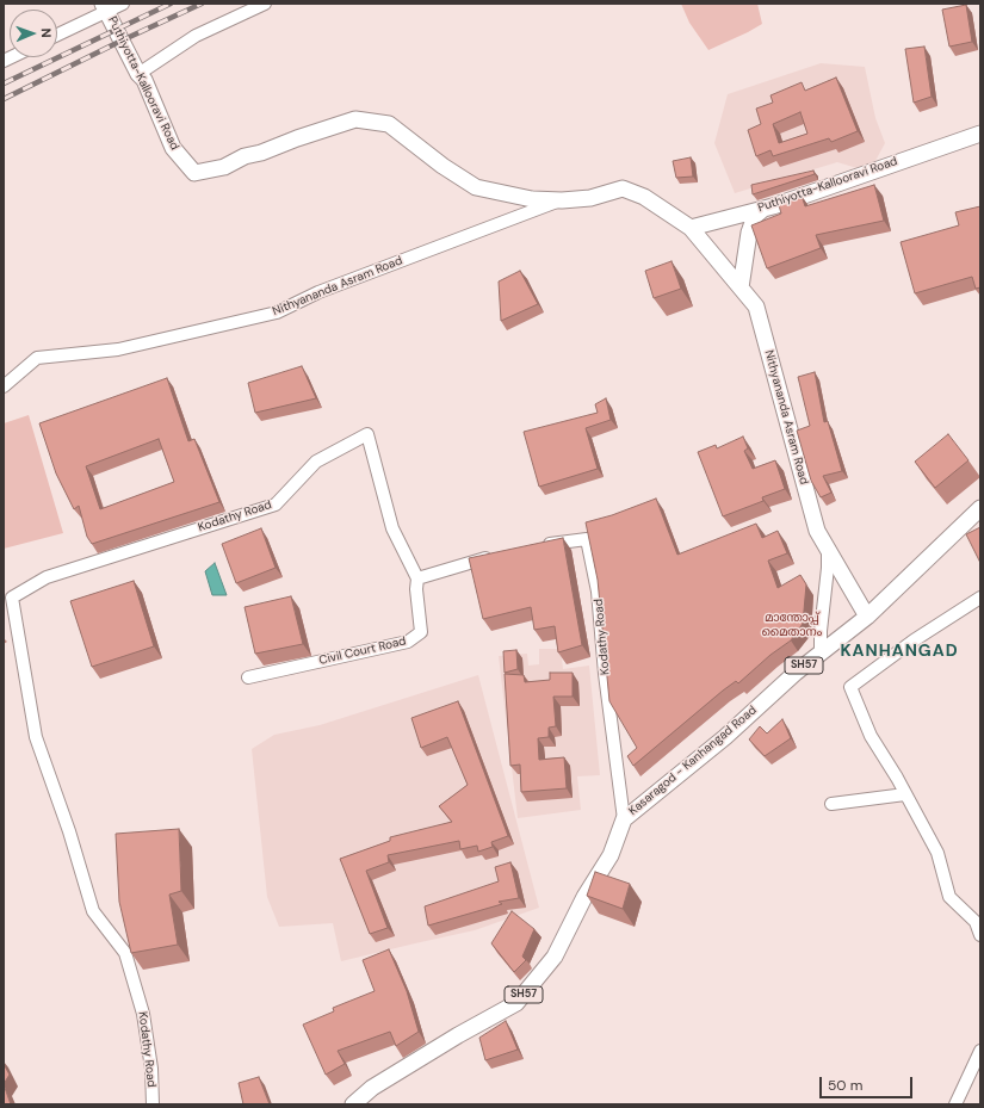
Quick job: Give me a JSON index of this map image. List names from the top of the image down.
{
  "streets": {
    "main road": [
      "Puthiyotta-Kallooravi Road",
      "Nithyananda Asram Road",
      "SH57",
      "Kasaragod - Kanhangad Road"
    ],
    "street": ["Kodathy Road", "Civil Court Road"]
  },
  "crossings": [
    ["Puthiyotta-Kallooravi Road", "Nithyananda Asram Road"],
    ["Nithyananda Asram Road", "Kasaragod - Kanhangad Road"],
    ["Kodathy Road", "Civil Court Road"],
    ["Kodathy Road", "Kasaragod - Kanhangad Road"]
  ],
  "districts": ["KANHANGAD"],
  "parks": ["മാന്തോപ്പ് മൈതാനം"],
  "scale_bar": "50 m",
  "north": "right"
}
